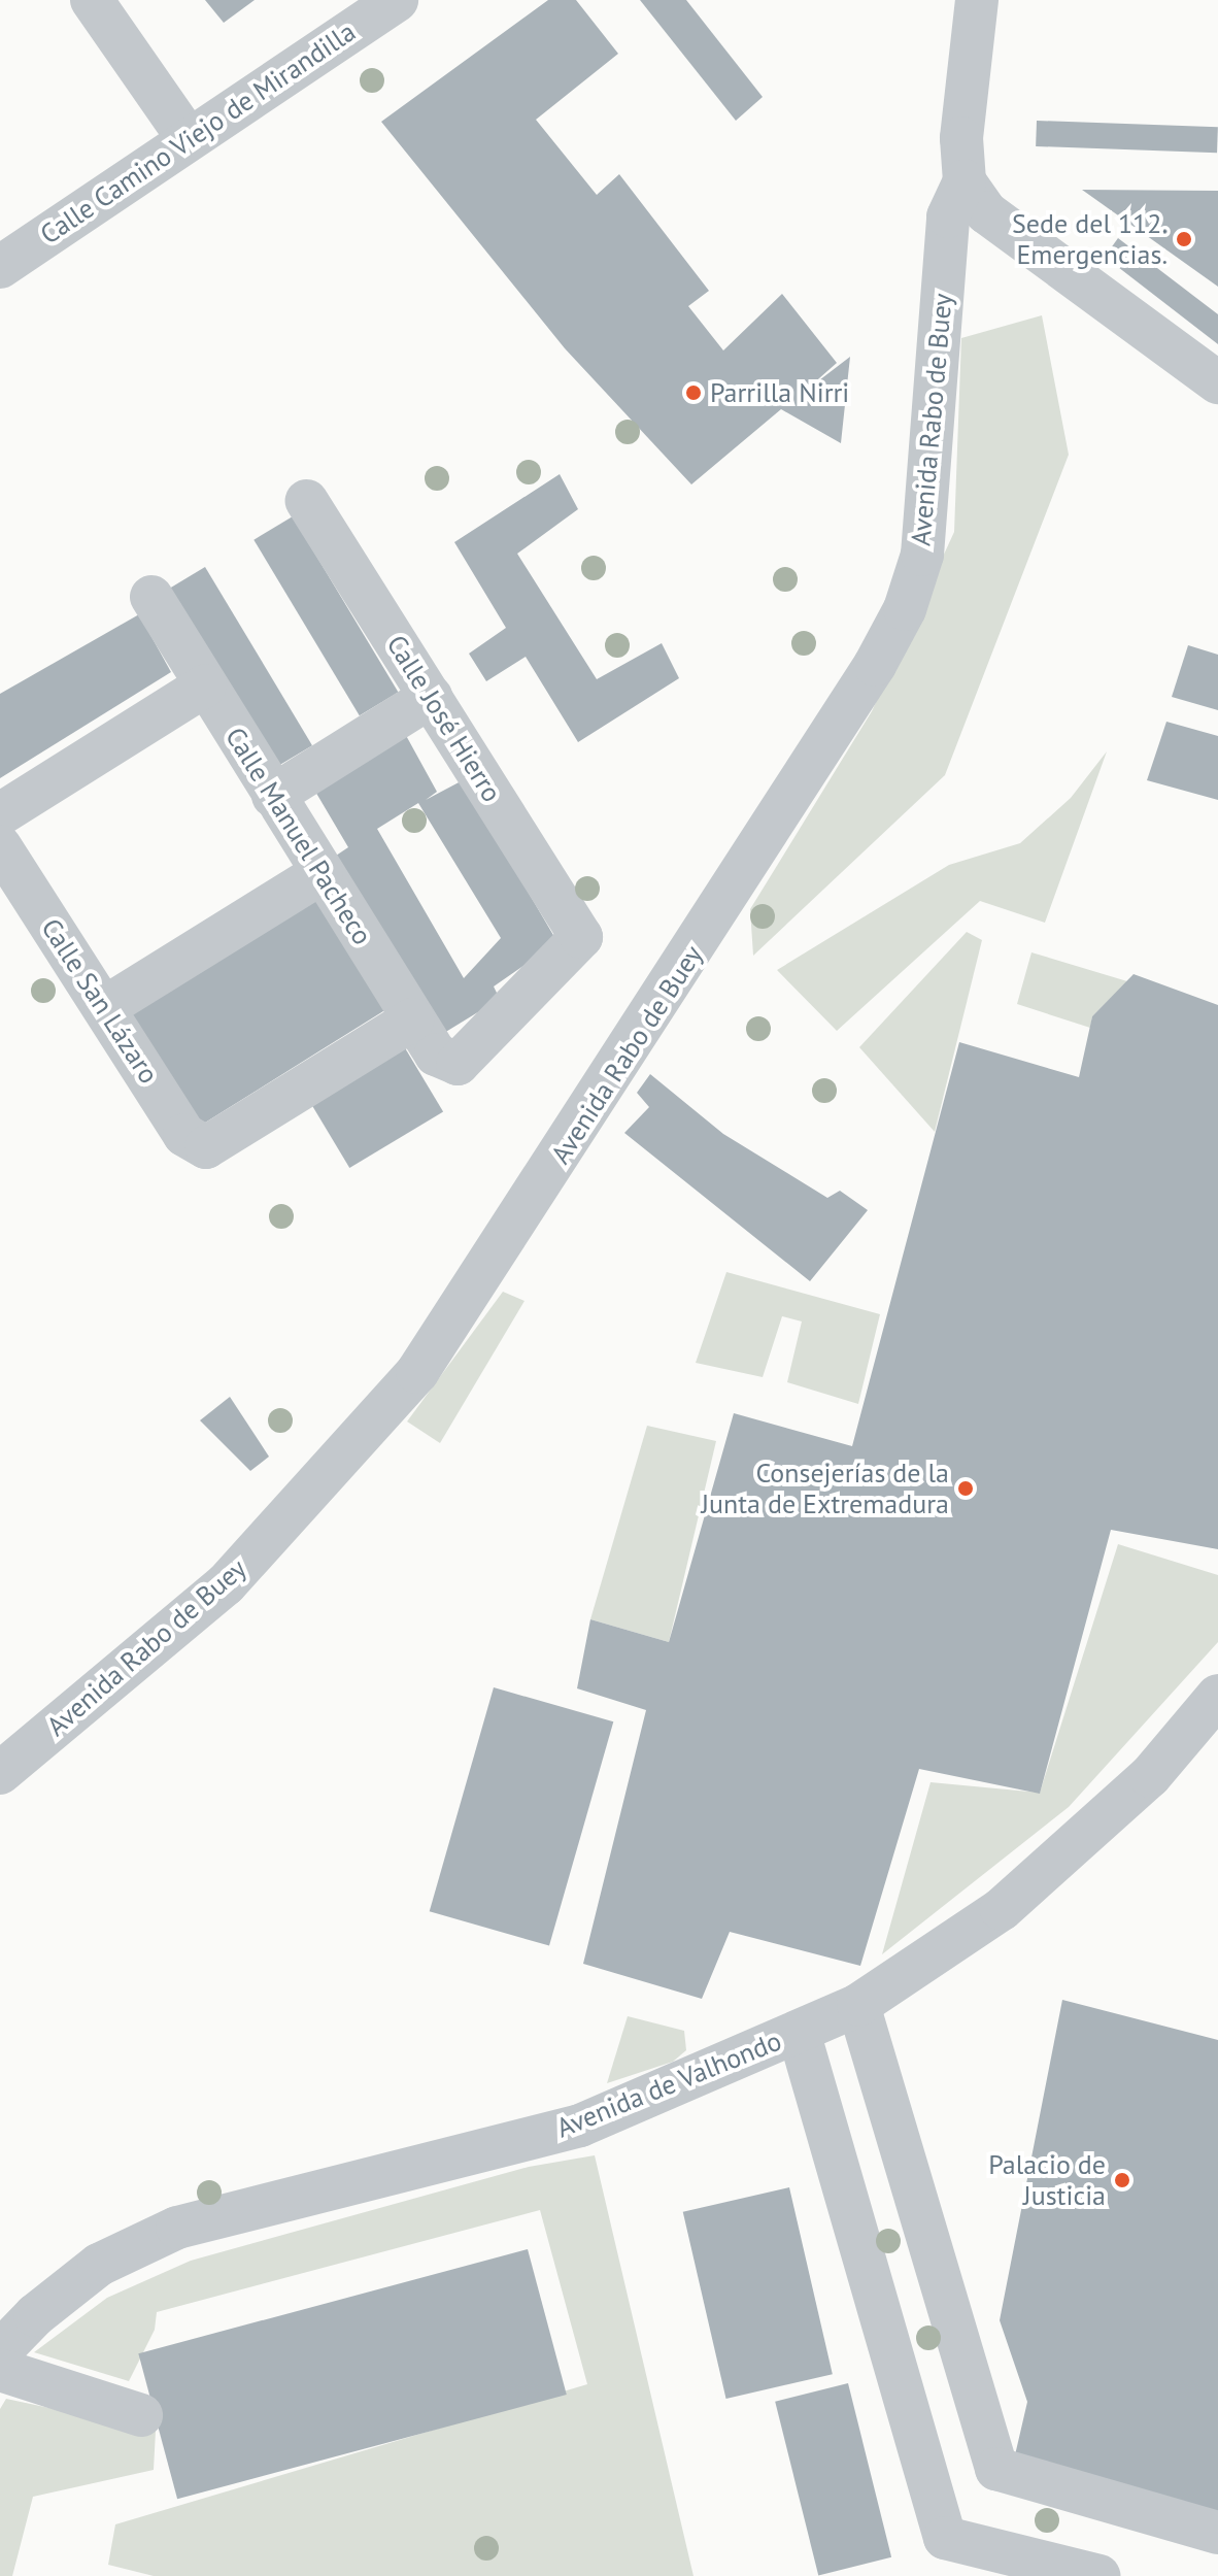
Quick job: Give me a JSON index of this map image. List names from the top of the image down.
{
  "streets": {
    "street": [
      "Calle Camino Viejo de Mirandilla",
      "Avenida Rabo de Buey",
      "Calle José Hierro",
      "Calle Manuel Pacheco",
      "Calle San Lázaro",
      "Avenida de Valhondo"
    ]
  },
  "crossings": [
    ["Calle José Hierro", "Calle Manuel Pacheco"],
    ["Calle Manuel Pacheco", "Calle San Lázaro"]
  ],
  "places": [
    "Sede del 112. Emergencias.",
    "Parrilla Nirri",
    "Consejerías de la Junta de Extremadura",
    "Palacio de Justicia"
  ]
}
